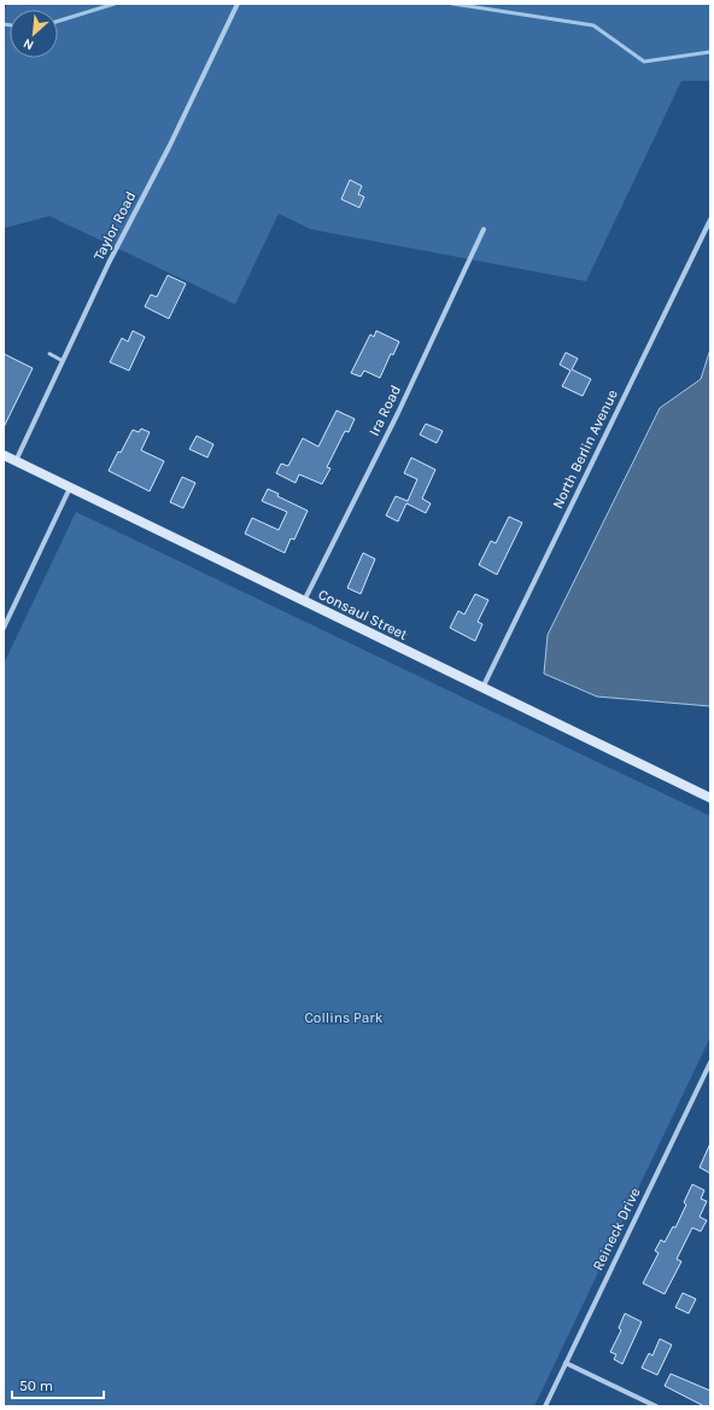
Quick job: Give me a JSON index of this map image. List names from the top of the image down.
{
  "streets": {
    "street": [
      "Taylor Road",
      "Ira Road",
      "North Berlin Avenue",
      "Consaul Street",
      "Reineck Drive"
    ]
  },
  "crossings": [
    ["Taylor Road", "Consaul Street"],
    ["Ira Road", "Consaul Street"],
    ["North Berlin Avenue", "Consaul Street"]
  ],
  "parks": ["Collins Park"],
  "scale_bar": "50 m",
  "north": "bottom left"
}
